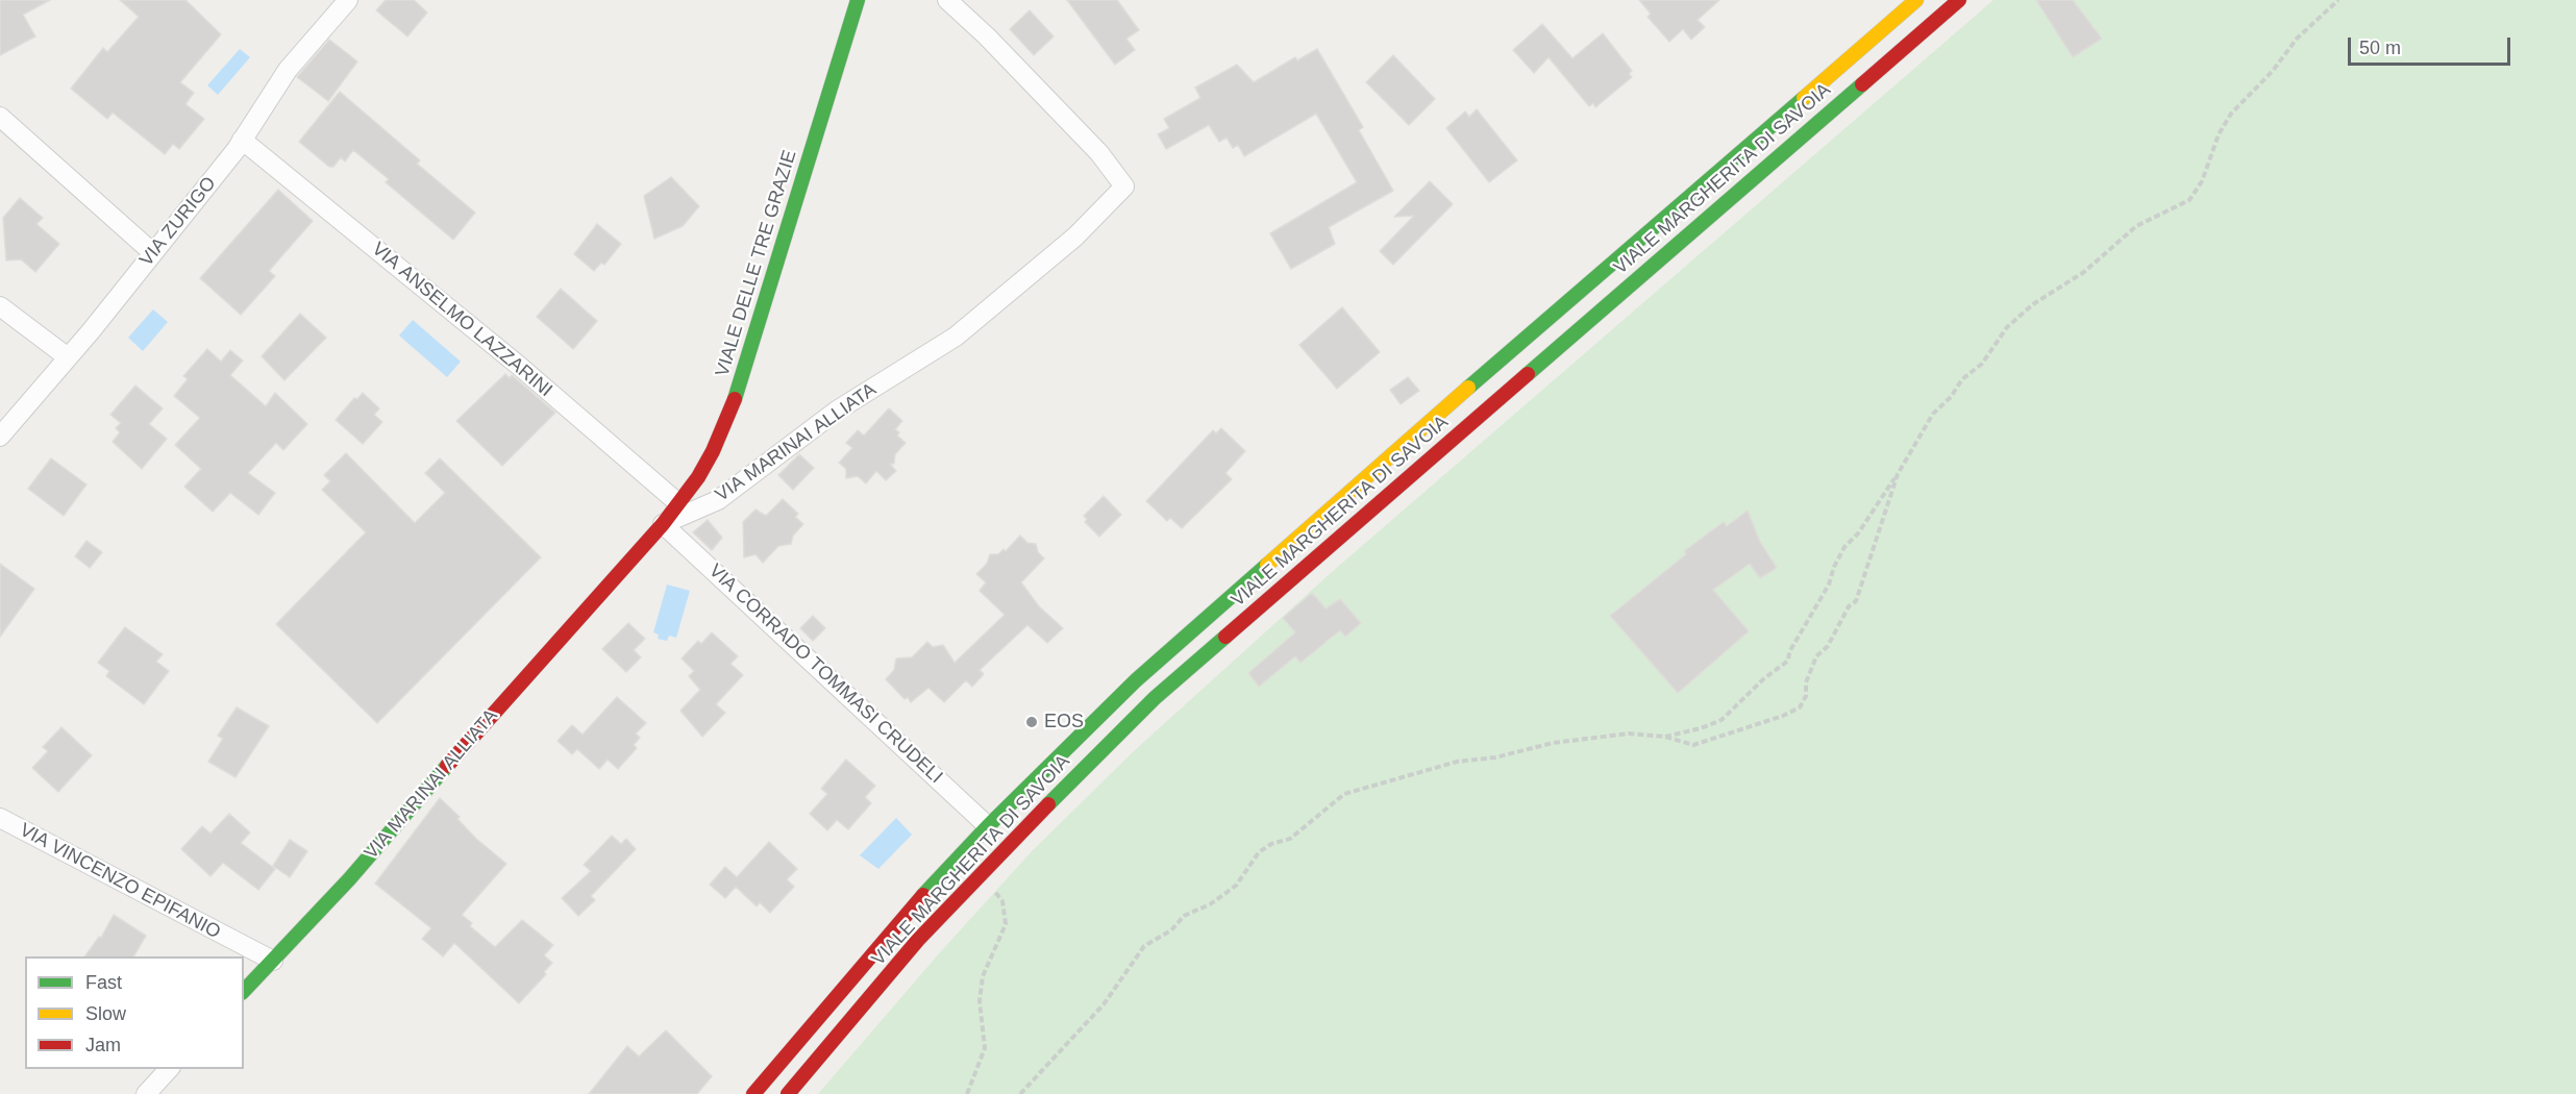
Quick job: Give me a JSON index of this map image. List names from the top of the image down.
{
  "streets": {
    "street": [
      "VIALE MARGHERITA DI SAVOIA",
      "VIA ZURIGO",
      "VIALE DELLE TRE GRAZIE",
      "VIA ANSELMO LAZZARINI",
      "VIA MARINAI ALLIATA",
      "VIA CORRADO TOMMASI CRUDELI",
      "VIA VINCENZO EPIFANIO"
    ]
  },
  "crossings": [
    ["VIALE MARGHERITA DI SAVOIA", "VIA CORRADO TOMMASI CRUDELI"],
    ["VIA ZURIGO", "VIA ANSELMO LAZZARINI"],
    ["VIALE DELLE TRE GRAZIE", "VIA ANSELMO LAZZARINI"],
    ["VIALE DELLE TRE GRAZIE", "VIA MARINAI ALLIATA"],
    ["VIALE DELLE TRE GRAZIE", "VIA CORRADO TOMMASI CRUDELI"],
    ["VIA MARINAI ALLIATA", "VIA CORRADO TOMMASI CRUDELI"],
    ["VIA MARINAI ALLIATA", "VIA VINCENZO EPIFANIO"]
  ],
  "places": ["EOS"],
  "legend": ["Fast", "Slow", "Jam"],
  "scale_bar": "50 m"
}
